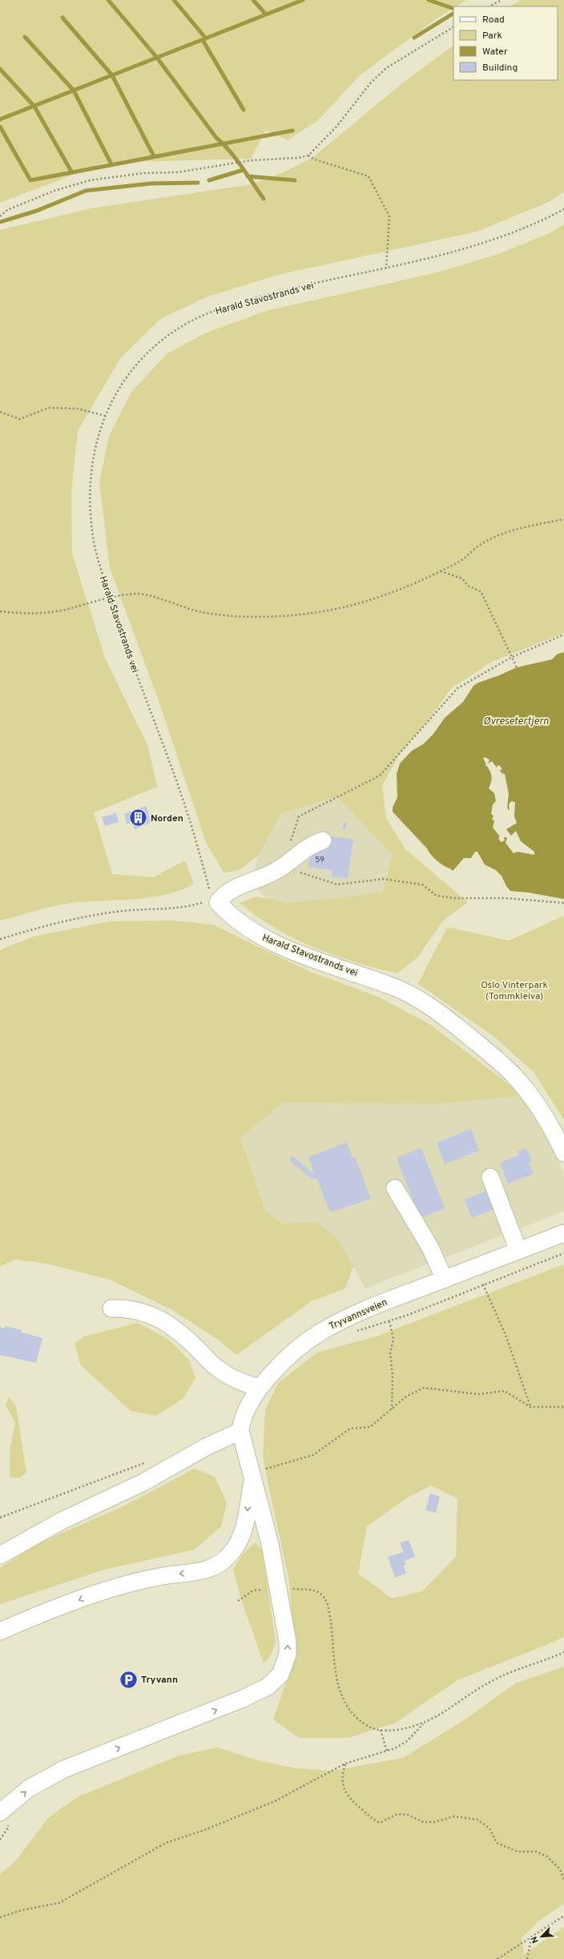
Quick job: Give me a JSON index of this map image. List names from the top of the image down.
{
  "streets": {
    "street": ["Harald Stavostrands vei", "Tryvannsveien"]
  },
  "one_way": ["Tryvannsveien"],
  "water": ["Øvresetertjern"],
  "parks": ["Oslo Vinterpark (Tommkleiva)"],
  "places": {
    "building": ["Norden"],
    "parking": ["Tryvann"]
  },
  "house_numbers": ["59"],
  "legend": [
    "Road",
    "Park",
    "Water",
    "Building"
  ],
  "north": "bottom left"
}
